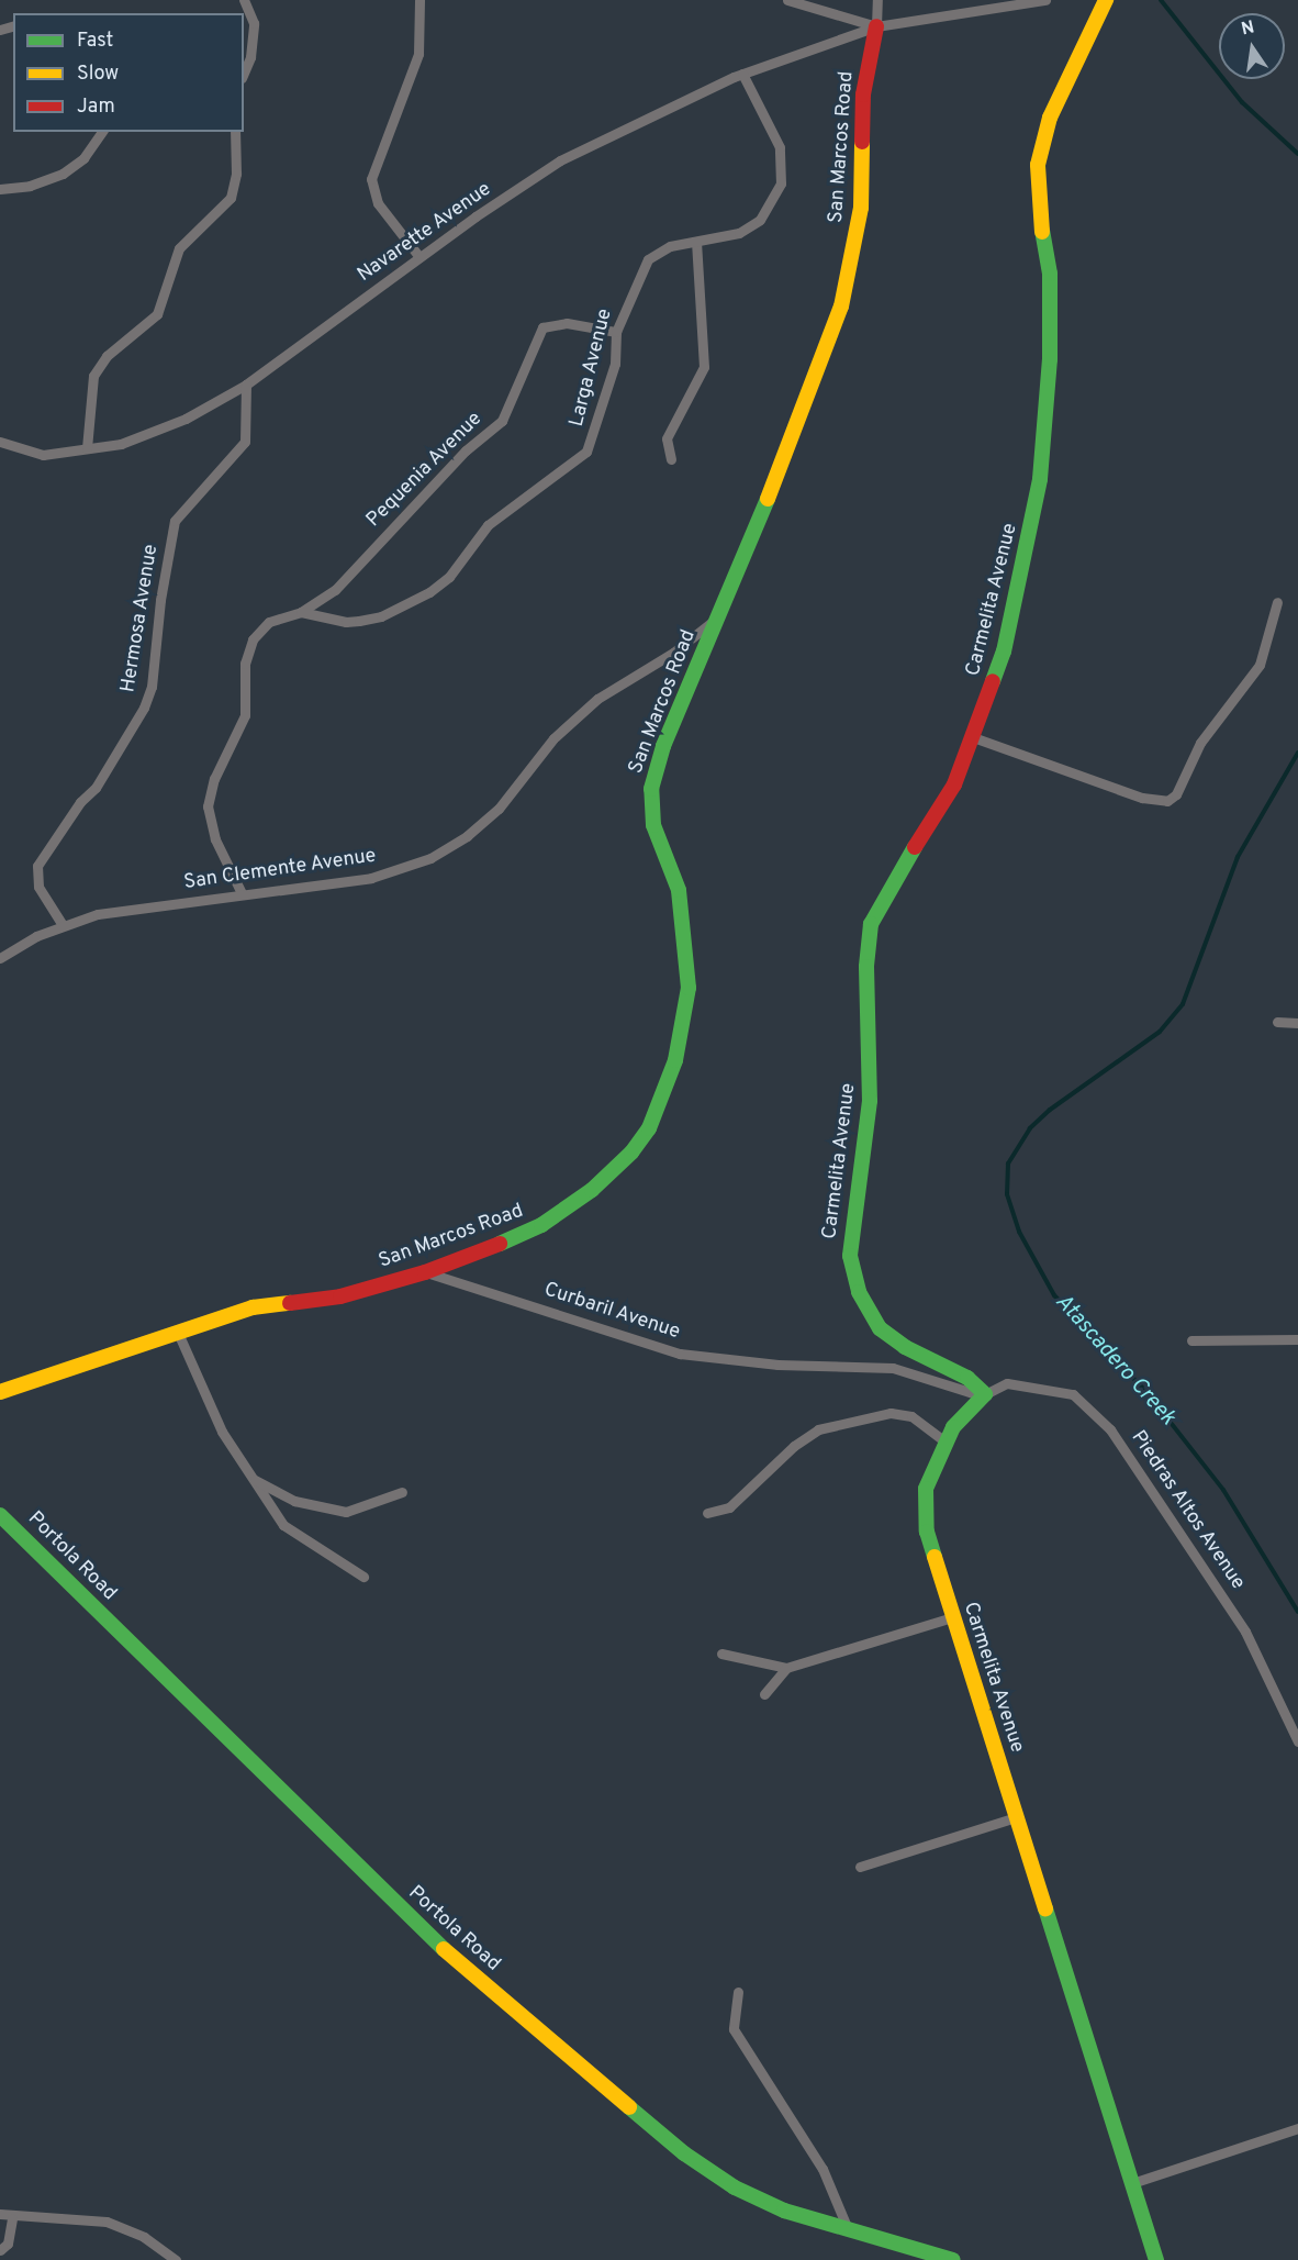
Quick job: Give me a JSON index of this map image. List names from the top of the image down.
{
  "streets": {
    "street": [
      "San Marcos Road",
      "Navarette Avenue",
      "Larga Avenue",
      "Pequenia Avenue",
      "Carmelita Avenue",
      "Hermosa Avenue",
      "San Clemente Avenue",
      "Curbaril Avenue",
      "Piedras Altos Avenue",
      "Portola Road"
    ]
  },
  "crossings": [
    ["San Marcos Road", "Navarette Avenue"],
    ["San Marcos Road", "San Clemente Avenue"],
    ["San Marcos Road", "Curbaril Avenue"],
    ["Navarette Avenue", "Larga Avenue"],
    ["Navarette Avenue", "Hermosa Avenue"],
    ["Larga Avenue", "Pequenia Avenue"],
    ["Larga Avenue", "San Clemente Avenue"],
    ["Carmelita Avenue", "Curbaril Avenue"],
    ["Carmelita Avenue", "Piedras Altos Avenue"],
    ["Hermosa Avenue", "San Clemente Avenue"],
    ["Curbaril Avenue", "Piedras Altos Avenue"]
  ],
  "water": ["Atascadero Creek"],
  "legend": ["Fast", "Slow", "Jam"],
  "north": "top"
}
